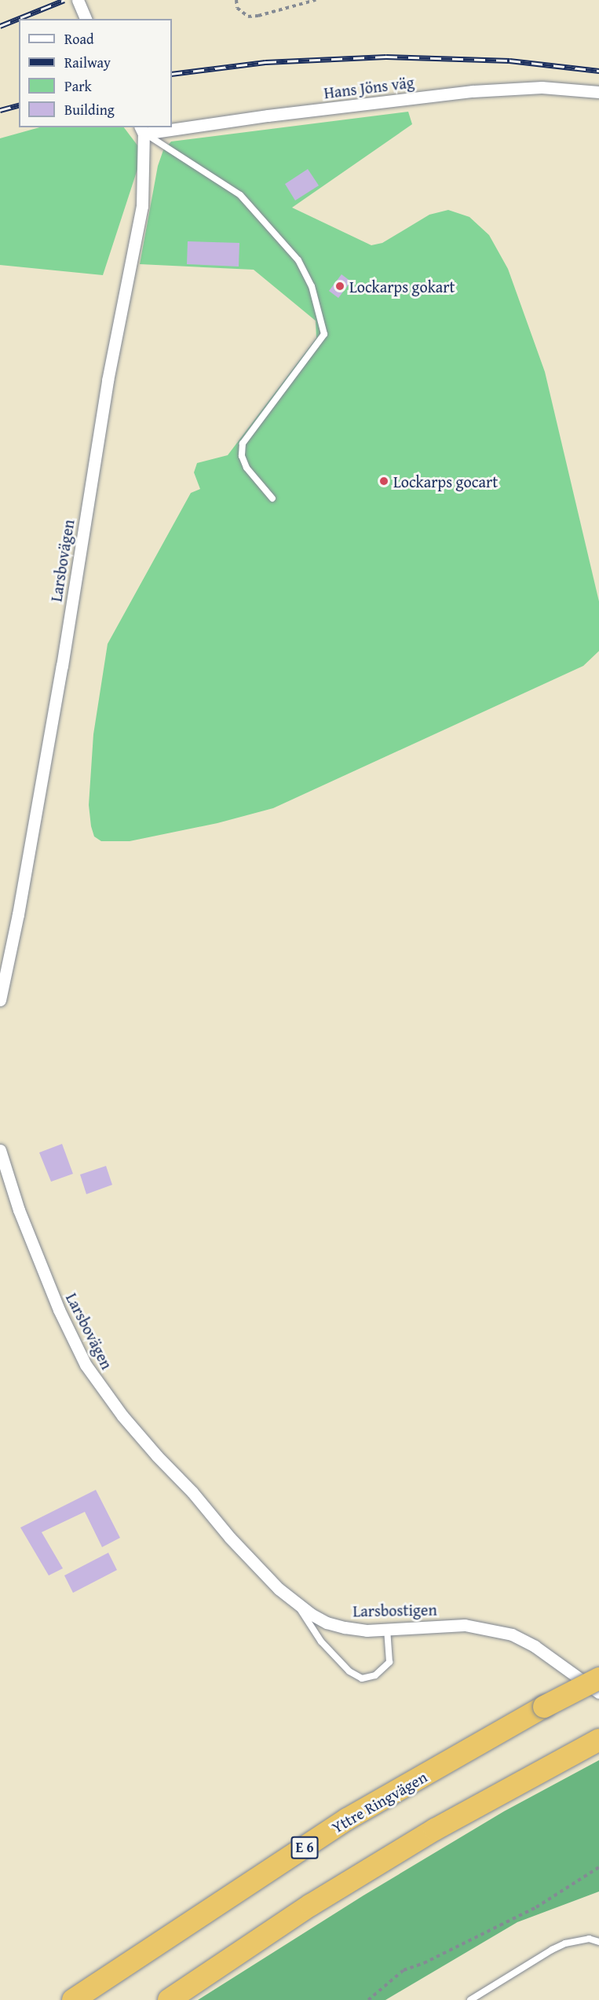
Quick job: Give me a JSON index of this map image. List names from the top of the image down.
{
  "streets": {
    "highway": ["Yttre Ringvägen", "E 6"],
    "street": ["Hans Jöns väg", "Larsbovägen", "Larsbostigen"]
  },
  "crossings": [
    ["Hans Jöns väg", "Larsbovägen"],
    ["Larsbovägen", "Larsbostigen"]
  ],
  "places": ["Lockarps gokart", "Lockarps gocart"],
  "legend": [
    "Road",
    "Railway",
    "Park",
    "Building"
  ]
}
